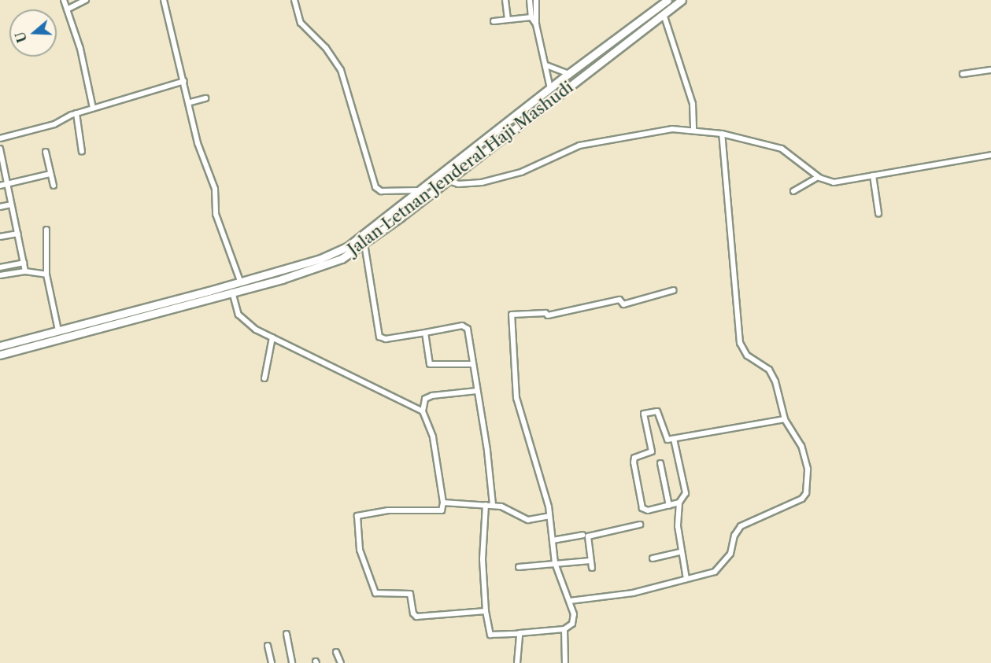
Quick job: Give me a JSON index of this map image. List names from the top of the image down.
{
  "streets": {
    "main road": ["Jalan Letnan Jenderal Haji Mashudi"]
  },
  "north": "left"
}
